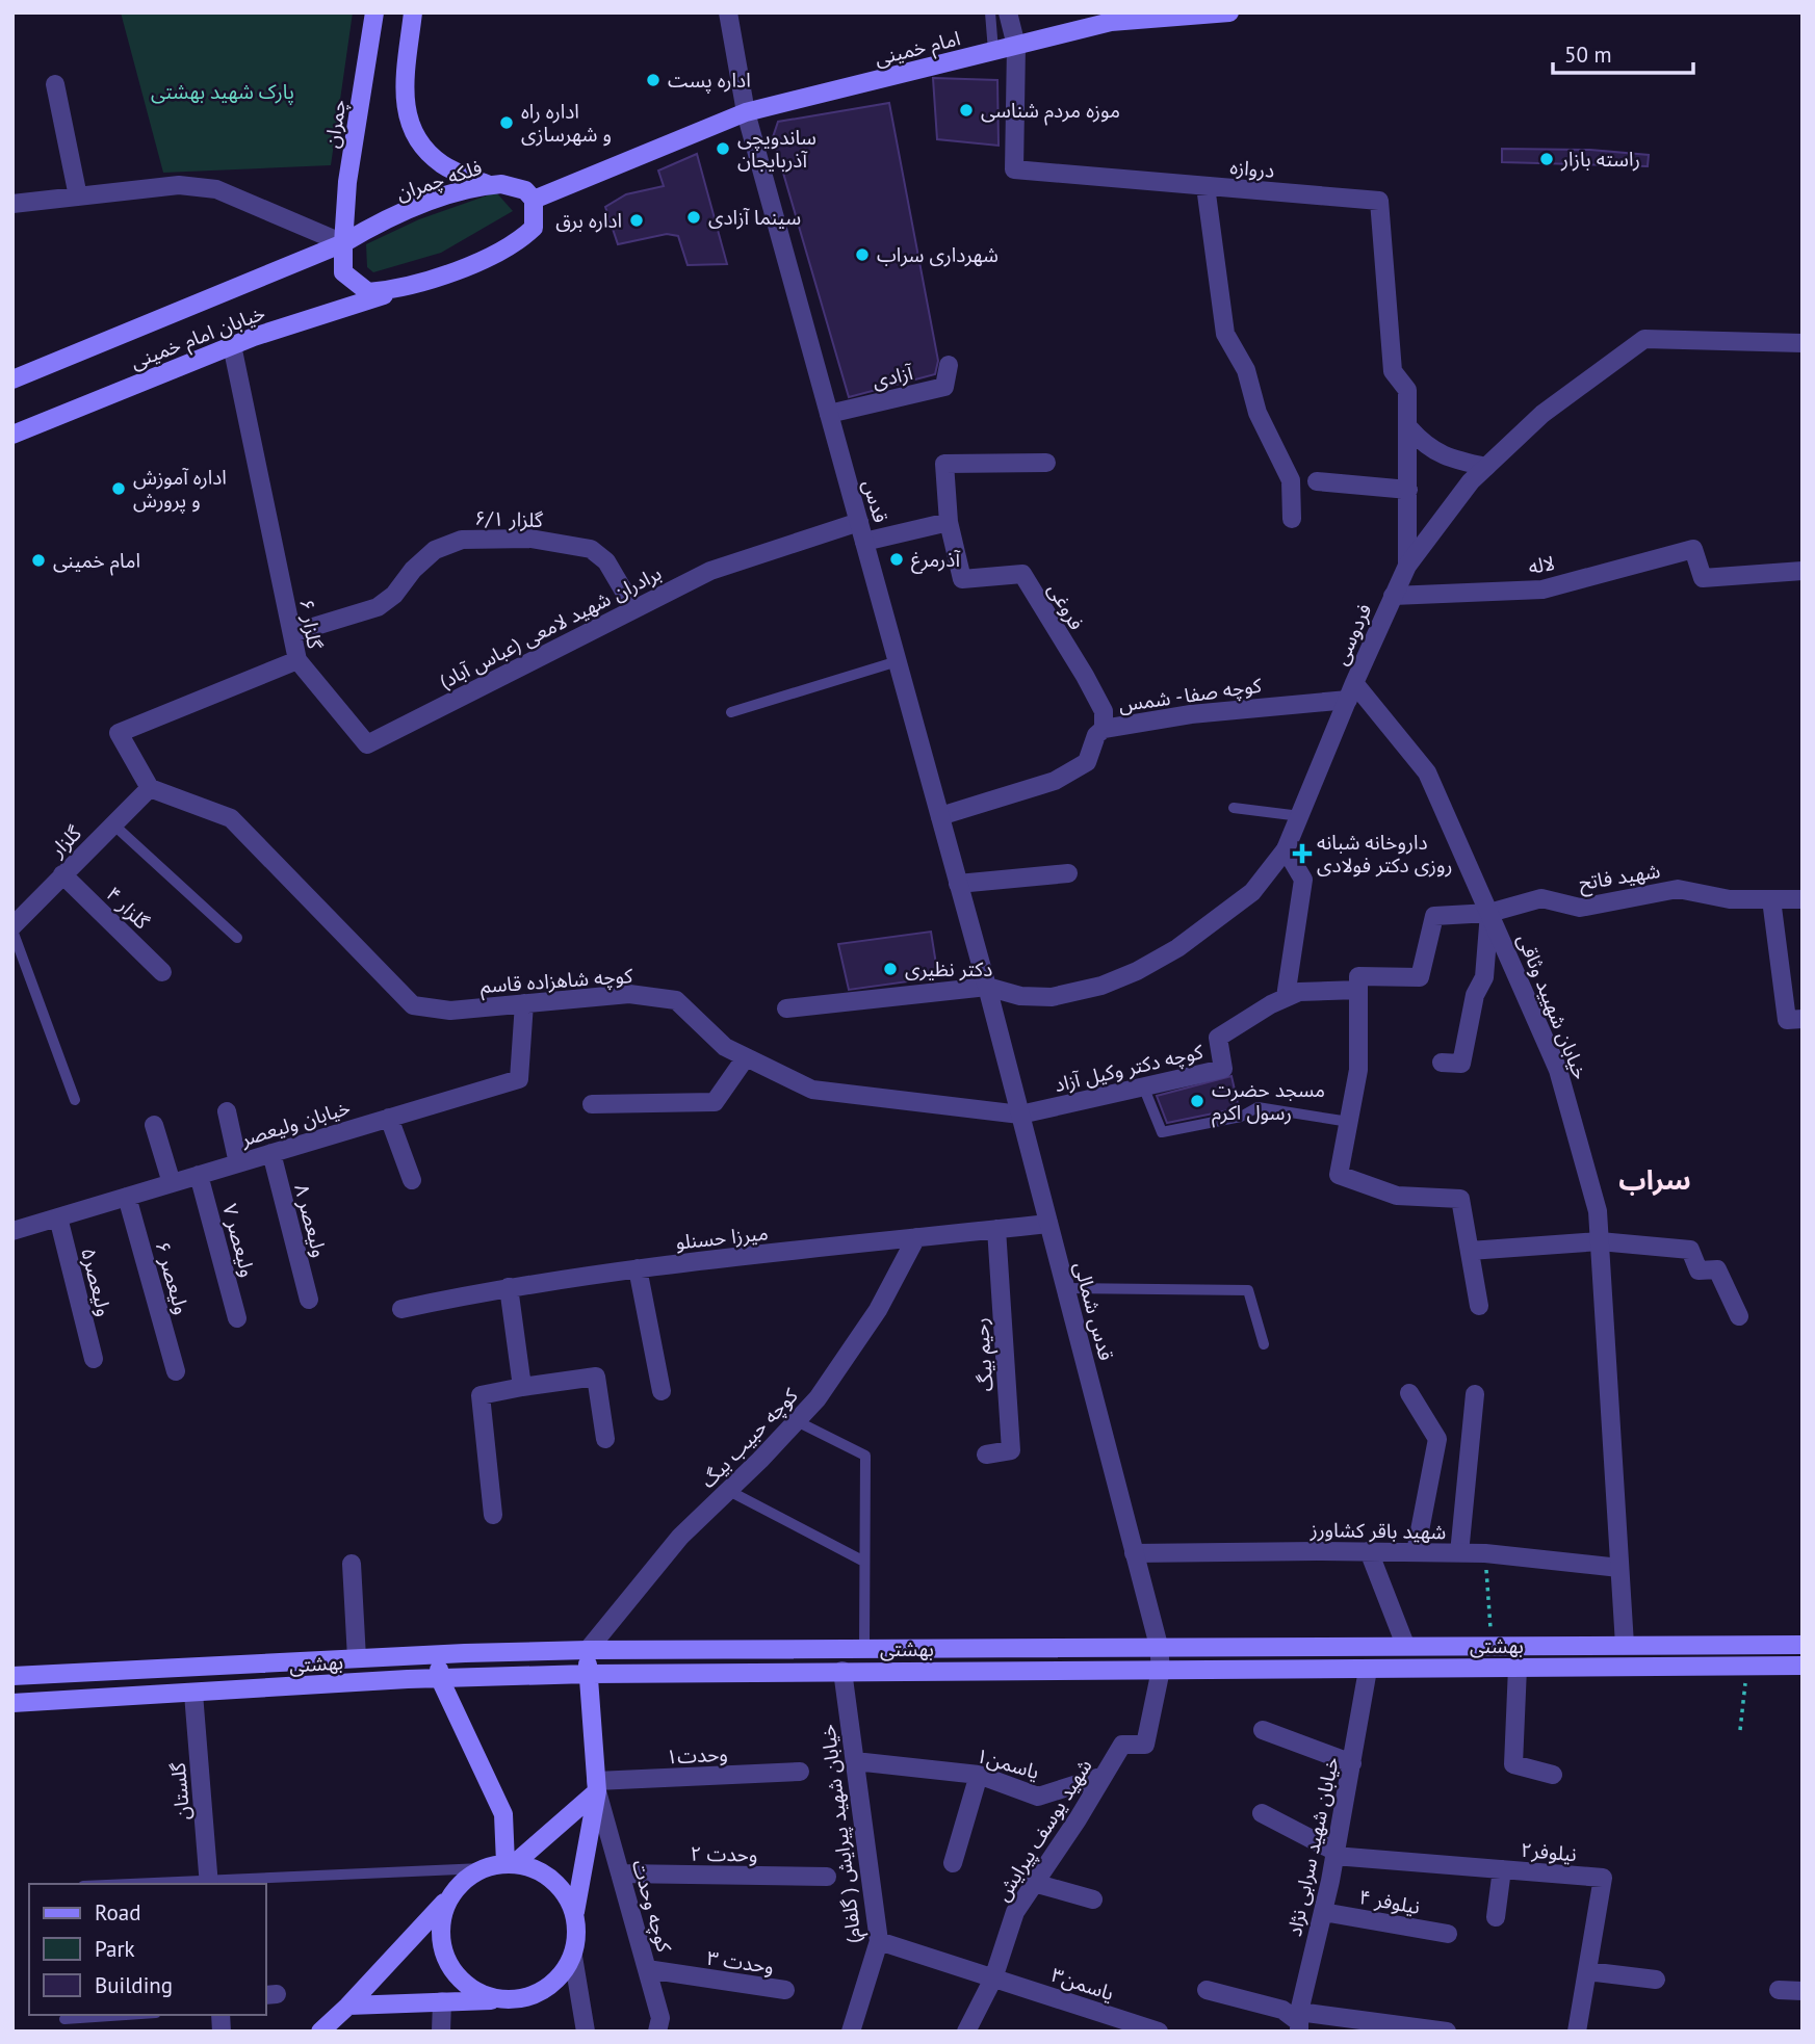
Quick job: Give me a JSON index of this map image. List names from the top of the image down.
{
  "streets": {
    "main road": [
      "امام خمینی",
      "چمران",
      "فلکه چمران",
      "خیابان امام خمینی",
      "بهشتی"
    ],
    "street": [
      "دروازه",
      "آزادی",
      "قدس",
      "گلزار ۶/۱",
      "لاله",
      "فروغی",
      "گلزار ۶",
      "برادران شهید لامعی (عباس آباد)",
      "فردوسی",
      "کوچه صفا - شمس",
      "گلزار",
      "شهید فاتح",
      "گلزار ۴",
      "کوچه شاهزاده قاسم",
      "خیابان شهیید وثاقی",
      "کوچه دکتر وکیل آزاد",
      "خیابان ولیعصر",
      "ولیعصر ۸",
      "میرزا حسنلو",
      "ولیعصر ۷",
      "ولیعصر ۶",
      "ولیعصر۵",
      "قدس شمالی",
      "رحیم بیگ",
      "کوچه حبیب بیگ",
      "شهید باقر کشاورز",
      "وحدت۱",
      "یاسمن۱",
      "گلستان",
      "شهید یوسف پیرایش",
      "خیابان شهید پیرایش ( گلفام)",
      "خیابان شهید سرابی نژاد",
      "نیلوفر۲",
      "وحدت ۲",
      "نیلوفر ۴",
      "کوچه وحدت",
      "وحدت ۳",
      "یاسمن۳"
    ]
  },
  "crossings": [
    ["امام خمینی", "دروازه"],
    ["امام خمینی", "فلکه چمران"],
    ["امام خمینی", "قدس"],
    ["چمران", "فلکه چمران"],
    ["چمران", "خیابان امام خمینی"],
    ["دروازه", "فردوسی"],
    ["فلکه چمران", "خیابان امام خمینی"],
    ["خیابان امام خمینی", "گلزار ۶"],
    ["آزادی", "قدس"],
    ["قدس", "برادران شهید لامعی (عباس آباد)"],
    ["قدس", "فردوسی"],
    ["قدس", "کوچه صفا - شمس"],
    ["قدس", "قدس شمالی"],
    ["گلزار ۶/۱", "گلزار ۶"],
    ["گلزار ۶/۱", "برادران شهید لامعی (عباس آباد)"],
    ["لاله", "فردوسی"],
    ["فروغی", "کوچه صفا - شمس"],
    ["گلزار ۶", "برادران شهید لامعی (عباس آباد)"],
    ["گلزار ۶", "گلزار"],
    ["گلزار ۶", "کوچه شاهزاده قاسم"],
    ["فردوسی", "کوچه صفا - شمس"],
    ["فردوسی", "خیابان شهیید وثاقی"],
    ["فردوسی", "قدس شمالی"],
    ["کوچه صفا - شمس", "خیابان شهیید وثاقی"],
    ["گلزار", "گلزار ۴"],
    ["گلزار", "کوچه شاهزاده قاسم"],
    ["شهید فاتح", "خیابان شهیید وثاقی"],
    ["شهید فاتح", "کوچه دکتر وکیل آزاد"],
    ["کوچه شاهزاده قاسم", "کوچه دکتر وکیل آزاد"],
    ["کوچه شاهزاده قاسم", "خیابان ولیعصر"],
    ["کوچه شاهزاده قاسم", "قدس شمالی"],
    ["خیابان شهیید وثاقی", "شهید باقر کشاورز"],
    ["خیابان شهیید وثاقی", "بهشتی"],
    ["کوچه دکتر وکیل آزاد", "قدس شمالی"],
    ["خیابان ولیعصر", "ولیعصر ۸"],
    ["خیابان ولیعصر", "ولیعصر ۷"],
    ["خیابان ولیعصر", "ولیعصر ۶"],
    ["خیابان ولیعصر", "ولیعصر۵"],
    ["میرزا حسنلو", "قدس شمالی"],
    ["میرزا حسنلو", "رحیم بیگ"],
    ["میرزا حسنلو", "کوچه حبیب بیگ"],
    ["قدس شمالی", "شهید باقر کشاورز"],
    ["قدس شمالی", "بهشتی"],
    ["قدس شمالی", "شهید یوسف پیرایش"],
    ["کوچه حبیب بیگ", "بهشتی"],
    ["بهشتی", "گلستان"],
    ["بهشتی", "شهید یوسف پیرایش"],
    ["بهشتی", "خیابان شهید پیرایش ( گلفام)"],
    ["بهشتی", "خیابان شهید سرابی نژاد"],
    ["وحدت۱", "کوچه وحدت"],
    ["یاسمن۱", "شهید یوسف پیرایش"],
    ["یاسمن۱", "خیابان شهید پیرایش ( گلفام)"],
    ["شهید یوسف پیرایش", "یاسمن۳"],
    ["خیابان شهید پیرایش ( گلفام)", "یاسمن۳"],
    ["خیابان شهید سرابی نژاد", "نیلوفر۲"],
    ["خیابان شهید سرابی نژاد", "نیلوفر ۴"],
    ["وحدت ۲", "کوچه وحدت"],
    ["کوچه وحدت", "وحدت ۳"]
  ],
  "districts": ["سراب"],
  "parks": ["پارک شهید بهشتی"],
  "places": {
    "other": [
      "اداره پست",
      "موزه مردم شناسی",
      "اداره راه و شهرسازی",
      "ساندویچی آذربایجان",
      "راسته بازار",
      "سینما آزادی",
      "اداره برق",
      "شهرداری سراب",
      "اداره آموزش و پرورش",
      "آذرمرغ",
      "امام خمینی",
      "دکتر نظیری",
      "مسجد حضرت رسول اکرم"
    ],
    "health": ["داروخانه شبانه روزی دکتر فولادی"]
  },
  "legend": ["Road", "Park", "Building"],
  "scale_bar": "50 m"
}
